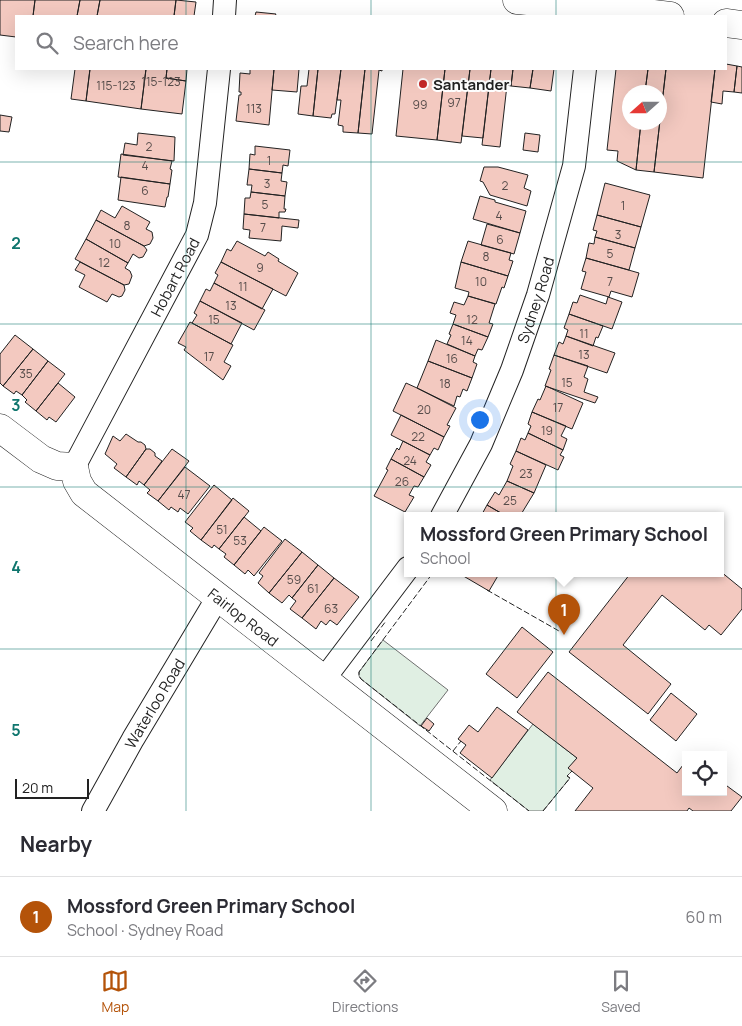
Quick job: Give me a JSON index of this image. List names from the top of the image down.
{
  "streets": {
    "street": [
      "Hobart Road",
      "Sydney Road",
      "Fairlop Road",
      "Waterloo Road"
    ]
  },
  "crossings": [
    ["Hobart Road", "Fairlop Road"],
    ["Fairlop Road", "Waterloo Road"]
  ],
  "places": ["Santander"],
  "house_numbers": [
    "115-123",
    "115-123",
    "97",
    "99",
    "113",
    "2",
    "1",
    "4",
    "3",
    "2",
    "6",
    "5",
    "1",
    "4",
    "8",
    "7",
    "3",
    "6",
    "10",
    "5",
    "8",
    "12",
    "9",
    "10",
    "7",
    "11",
    "13",
    "15",
    "12",
    "11",
    "14",
    "13",
    "17",
    "16",
    "35",
    "15",
    "18",
    "17",
    "20",
    "19",
    "22",
    "24",
    "23",
    "26",
    "47",
    "25",
    "51",
    "53",
    "59",
    "61",
    "63"
  ],
  "scale_bar": "20 m",
  "north": "left",
  "page": {
    "search": "Search here",
    "popup": ["Mossford Green Primary School", "School"],
    "pins": "1",
    "scale": "20 m",
    "heading": "Nearby",
    "list": [
      {
        "mark": "1",
        "name": "Mossford Green Primary School",
        "note": "School · Sydney Road",
        "value": "60 m"
      }
    ],
    "nav": ["Map", "Directions", "Saved"]
  },
  "grid": {
    "rows": [
      "2",
      "3",
      "4",
      "5"
    ]
  }
}
